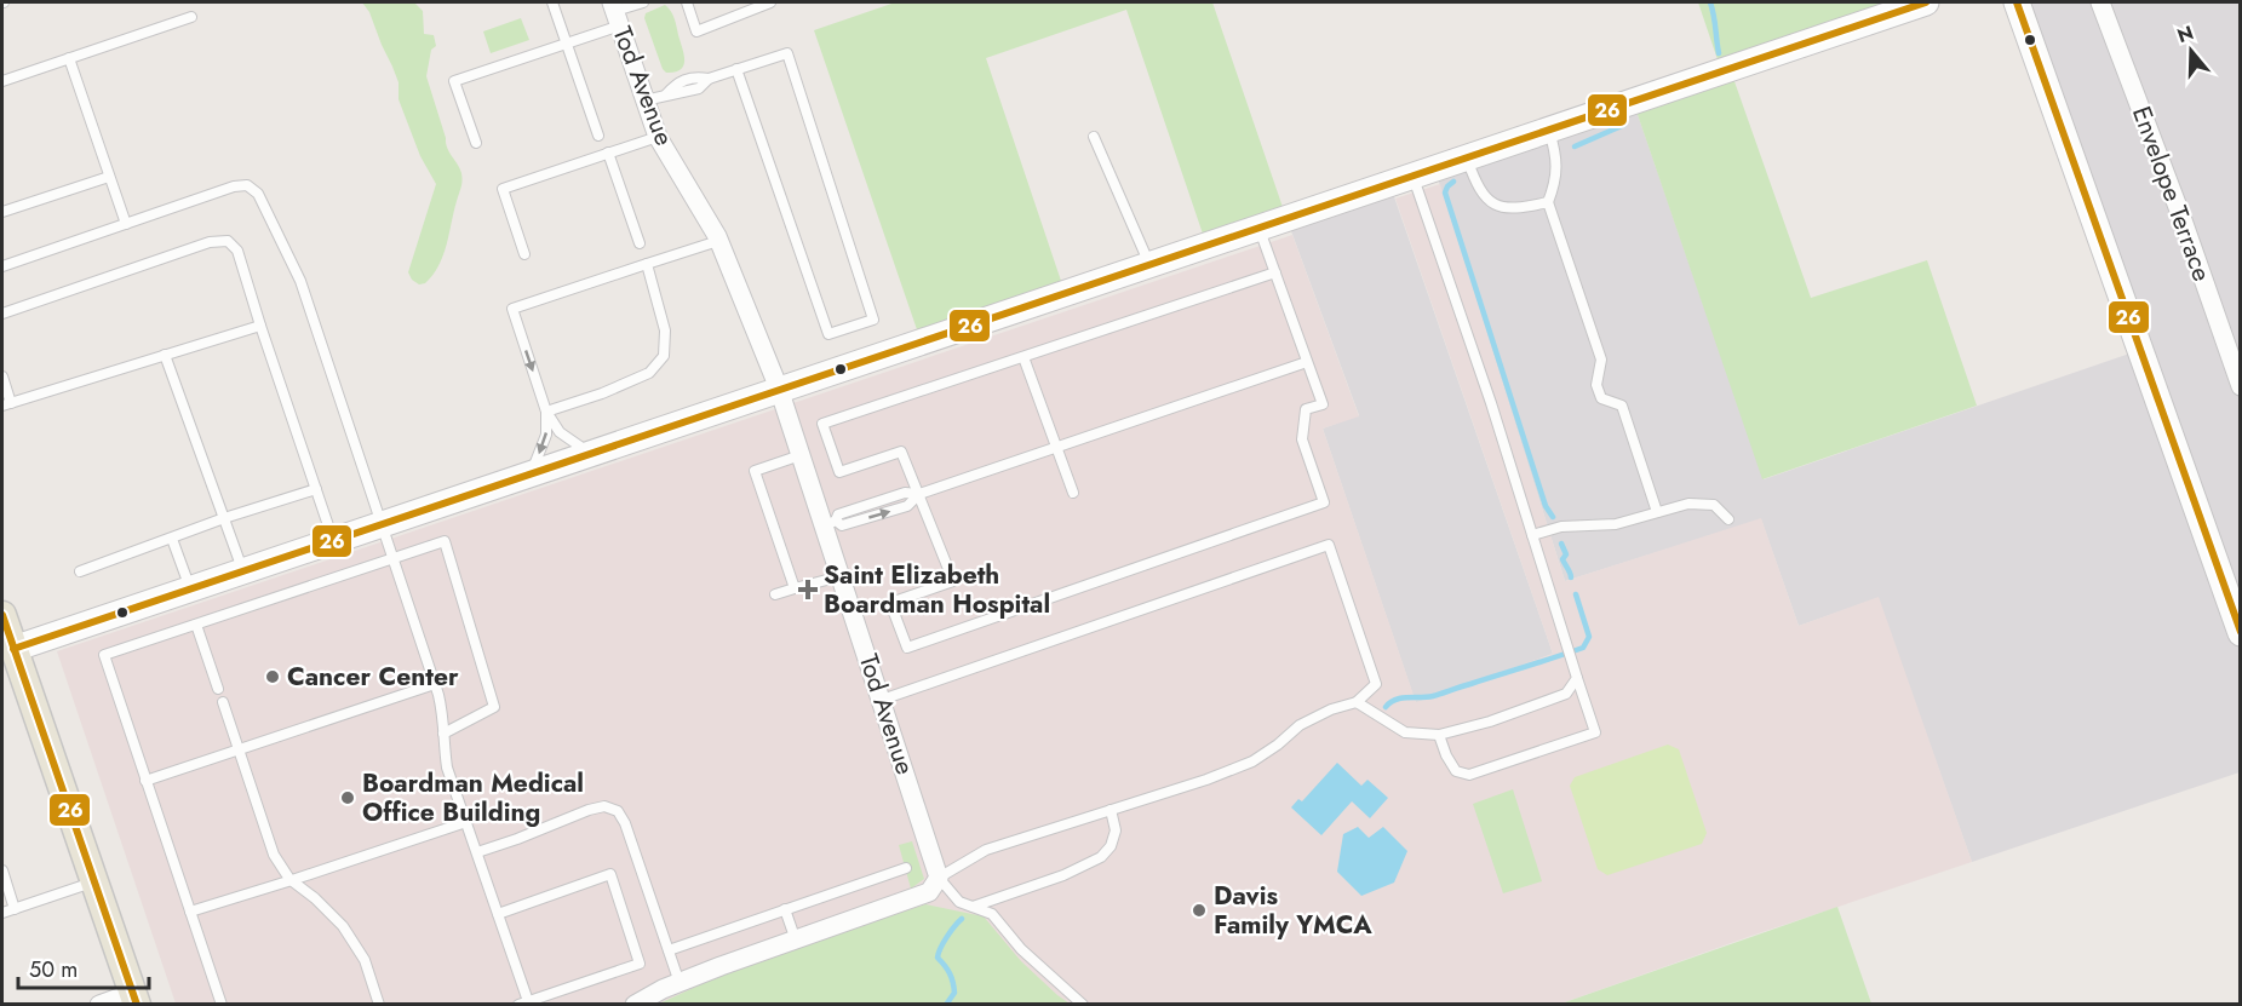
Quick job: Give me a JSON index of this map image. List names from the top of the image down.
{
  "streets": {
    "street": ["Tod Avenue", "Envelope Terrace"]
  },
  "places": {
    "health": ["Saint Elizabeth Boardman Hospital"],
    "other": ["Cancer Center", "Boardman Medical Office Building", "Davis Family YMCA"]
  },
  "lines": ["transit line 26"],
  "scale_bar": "50 m",
  "north": "top"
}
